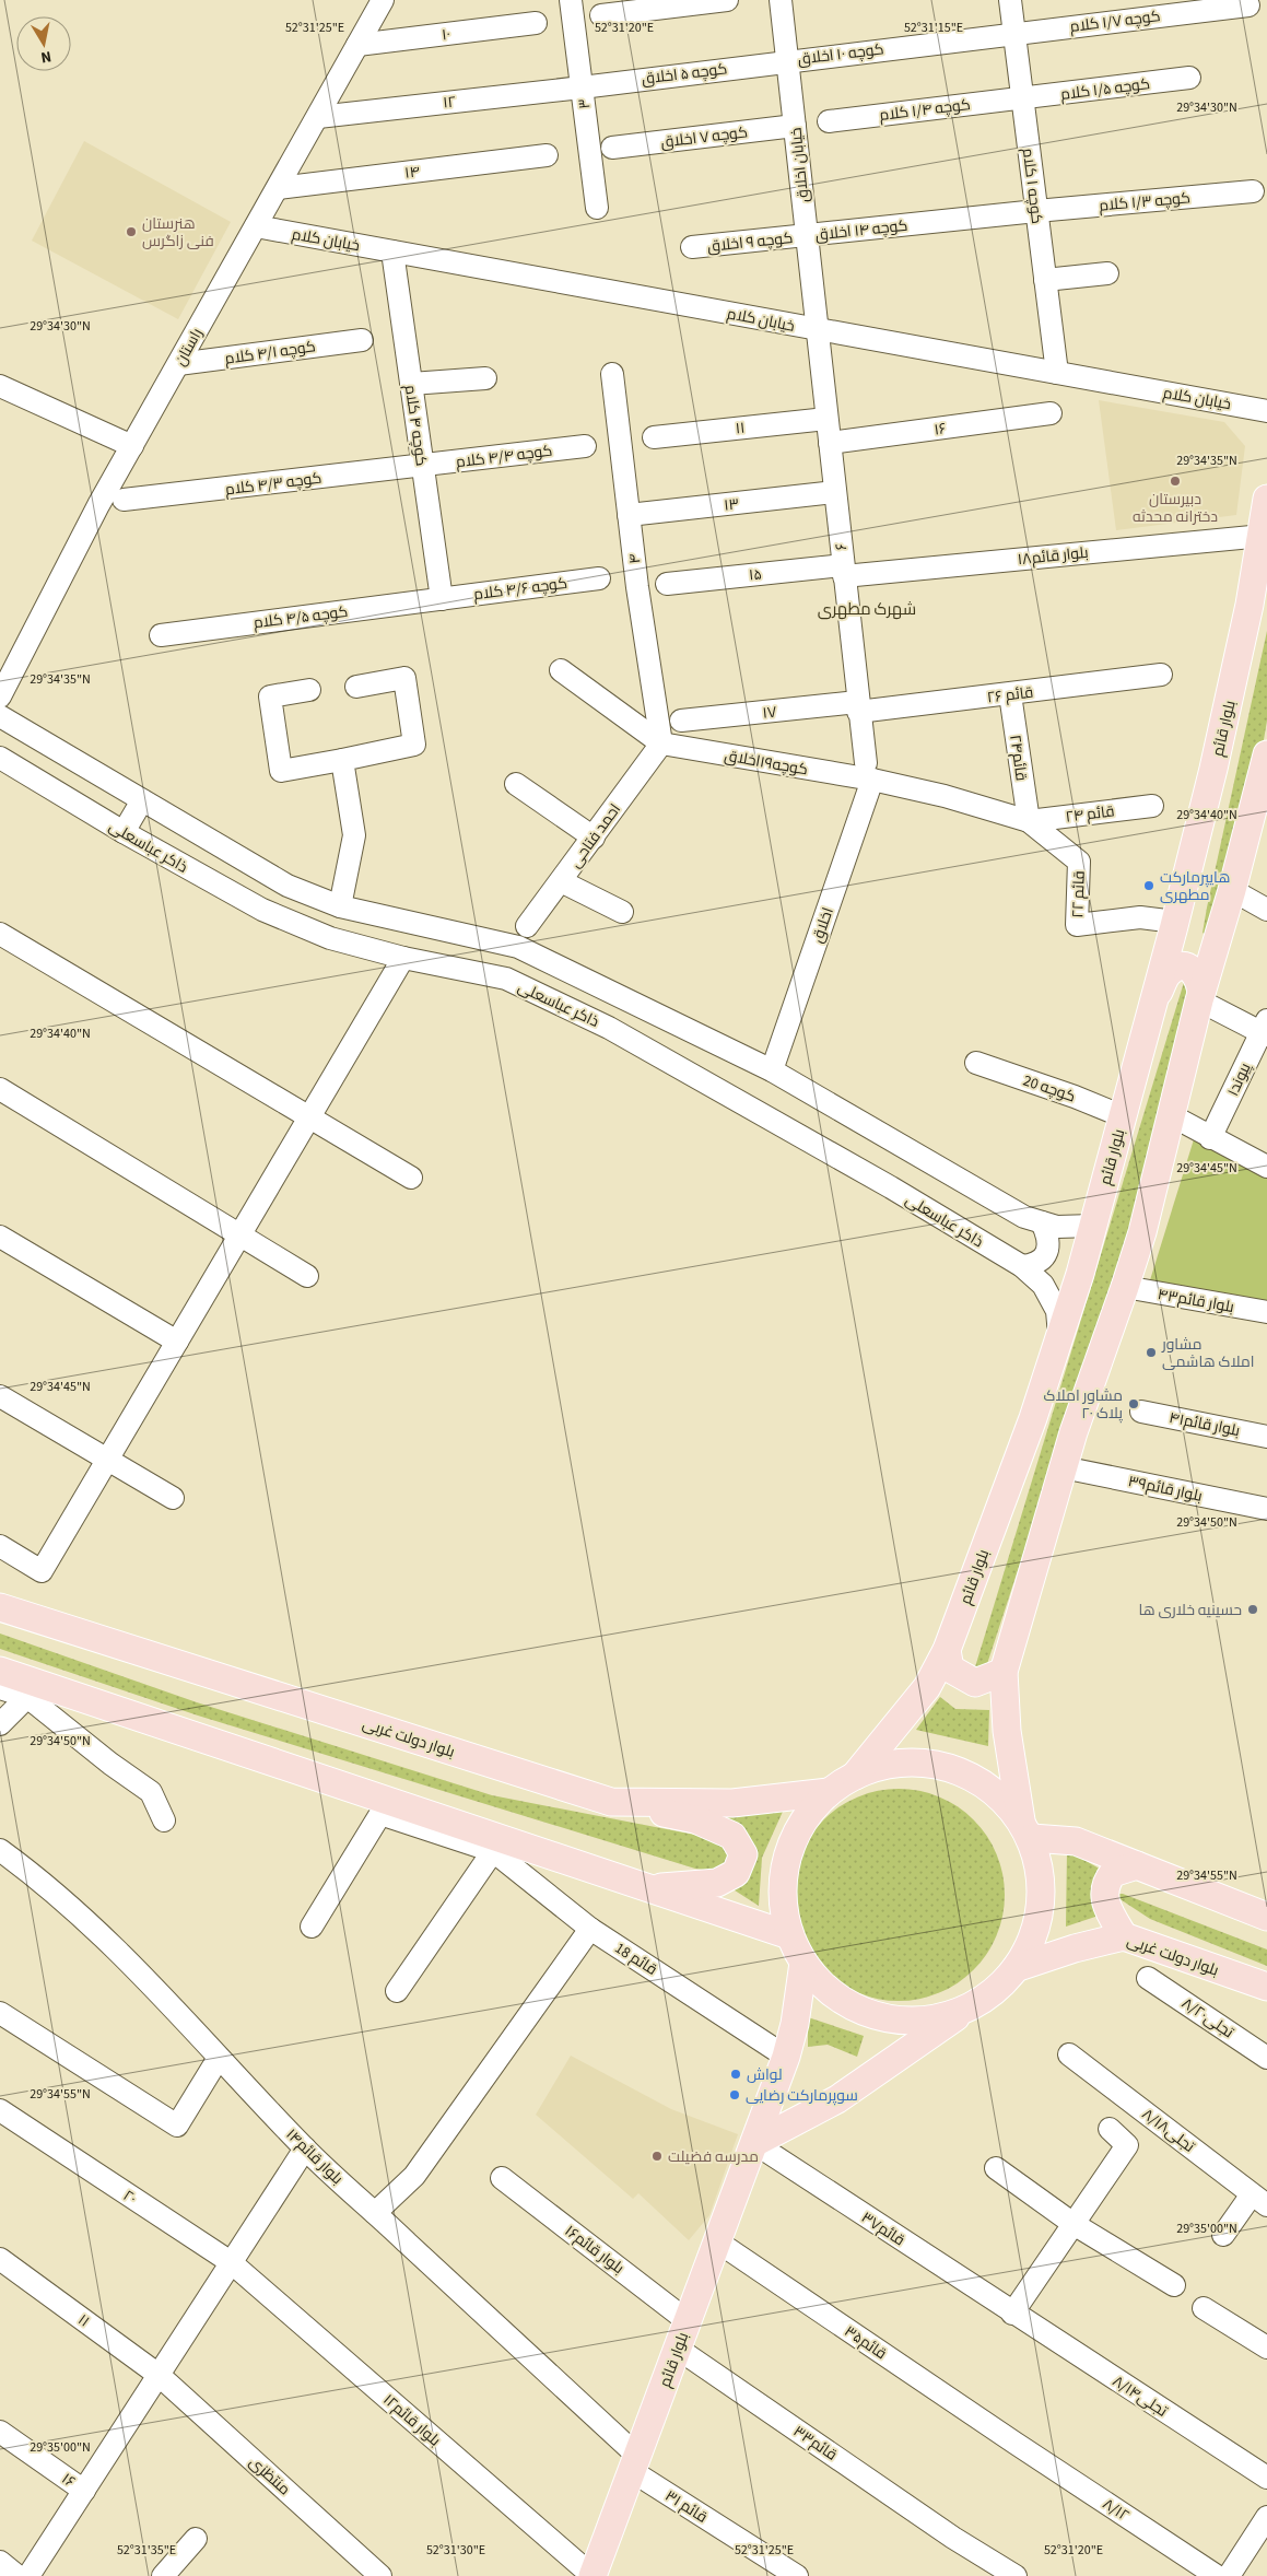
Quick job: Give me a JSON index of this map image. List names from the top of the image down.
{
  "streets": {
    "main road": ["بلوار قائم", "بلوار دولت غربی"],
    "street": [
      "کوچه ۱/۷ کلام",
      "۱۰",
      "کوچه ۱۰ اخلاق",
      "کوچه ۵ اخلاق",
      "کوچه ۱/۵ کلام",
      "۱۲",
      "۳",
      "کوچه ۱/۴ کلام",
      "کوچه ۷ اخلاق",
      "خیابان اخلاق",
      "۱۴",
      "کوچه ۱ کلام",
      "کوچه ۱/۳ کلام",
      "کوچه ۱۴ اخلاق",
      "خیابان کلام",
      "کوچه ۹ اخلاق",
      "راستان",
      "کوچه ۴/۱ کلام",
      "کوچه ۴ کلام",
      "۱۱",
      "۱۶",
      "کوچه ۴/۴ کلام",
      "کوچه ۴/۳ کلام",
      "۱۳",
      "۶",
      "بلوار قائم۱۸",
      "۴",
      "۱۵",
      "کوچه ۴/۶ کلام",
      "کوچه ۴/۵ کلام",
      "قائم ۲۶",
      "۱۷",
      "قائم۲۴",
      "کوچه۱۹اخلاق",
      "۲۴ قائم",
      "احمد فتاحی",
      "ذاکر عباسعلی",
      "قائم ۲۲",
      "اخلاق",
      "پیوند۱",
      "کوچه 20",
      "بلوار قائم۴۳",
      "بلوار قائم۴۱",
      "بلوار قائم۳۹",
      "18 قائم",
      "تجلی۸/۲۰",
      "تجلی۸/۱۸",
      "بلوار قائم۱۴",
      "۲۰",
      "قائم۳۷",
      "بلوار قائم۱۶",
      "قائم۳۵",
      "تجلی۸‌/۱۴",
      "بلوار قائم۱۲",
      "قائم۳۳",
      "منتظزی",
      "قائم ۳۱",
      "۸/۱۲"
    ]
  },
  "crossings": [
    ["کوچه ۱/۷ کلام", "کوچه ۱۰ اخلاق"],
    ["کوچه ۱/۷ کلام", "کوچه ۱ کلام"],
    ["۱۰", "راستان"],
    ["کوچه ۱۰ اخلاق", "کوچه ۵ اخلاق"],
    ["کوچه ۱۰ اخلاق", "خیابان اخلاق"],
    ["کوچه ۵ اخلاق", "۱۲"],
    ["کوچه ۵ اخلاق", "۳"],
    ["کوچه ۵ اخلاق", "خیابان اخلاق"],
    ["کوچه ۱/۵ کلام", "کوچه ۱/۴ کلام"],
    ["کوچه ۱/۵ کلام", "کوچه ۱ کلام"],
    ["۱۲", "۳"],
    ["۱۲", "راستان"],
    ["کوچه ۱/۴ کلام", "کوچه ۱ کلام"],
    ["کوچه ۷ اخلاق", "خیابان اخلاق"],
    ["خیابان اخلاق", "کوچه ۱۴ اخلاق"],
    ["خیابان اخلاق", "خیابان کلام"],
    ["خیابان اخلاق", "کوچه ۹ اخلاق"],
    ["خیابان اخلاق", "۶"],
    ["۱۴", "راستان"],
    ["کوچه ۱ کلام", "کوچه ۱/۳ کلام"],
    ["کوچه ۱ کلام", "خیابان کلام"],
    ["کوچه ۱/۳ کلام", "کوچه ۱۴ اخلاق"],
    ["کوچه ۱۴ اخلاق", "کوچه ۹ اخلاق"],
    ["خیابان کلام", "راستان"],
    ["خیابان کلام", "کوچه ۴ کلام"],
    ["خیابان کلام", "۶"],
    ["راستان", "کوچه ۴/۱ کلام"],
    ["کوچه ۴ کلام", "کوچه ۴/۴ کلام"],
    ["کوچه ۴ کلام", "کوچه ۴/۳ کلام"],
    ["کوچه ۴ کلام", "کوچه ۴/۶ کلام"],
    ["کوچه ۴ کلام", "کوچه ۴/۵ کلام"],
    ["۱۱", "۶"],
    ["۱۱", "منتظزی"],
    ["۱۶", "۶"],
    ["کوچه ۴/۴ کلام", "کوچه ۴/۳ کلام"],
    ["۱۳", "۶"],
    ["۱۳", "۴"],
    ["۶", "بلوار قائم۱۸"],
    ["۶", "۱۵"],
    ["۶", "قائم ۲۶"],
    ["۶", "۱۷"],
    ["۶", "کوچه۱۹اخلاق"],
    ["۶", "اخلاق"],
    ["بلوار قائم۱۸", "۱۵"],
    ["بلوار قائم۱۸", "بلوار قائم"],
    ["۴", "کوچه۱۹اخلاق"],
    ["۴", "احمد فتاحی"],
    ["کوچه ۴/۶ کلام", "کوچه ۴/۵ کلام"],
    ["قائم ۲۶", "۱۷"],
    ["قائم ۲۶", "قائم۲۴"],
    ["بلوار قائم", "ذاکر عباسعلی"],
    ["بلوار قائم", "قائم ۲۲"],
    ["بلوار قائم", "کوچه 20"],
    ["بلوار قائم", "18 قائم"],
    ["بلوار قائم", "بلوار قائم۱۴"],
    ["بلوار قائم", "قائم۳۷"],
    ["بلوار قائم", "بلوار قائم۱۶"],
    ["بلوار قائم", "قائم۳۵"],
    ["بلوار قائم", "بلوار قائم۱۲"],
    ["بلوار قائم", "قائم۳۳"],
    ["بلوار قائم", "قائم ۳۱"],
    ["قائم۲۴", "کوچه۱۹اخلاق"],
    ["قائم۲۴", "۲۴ قائم"],
    ["قائم۲۴", "قائم ۲۲"],
    ["کوچه۱۹اخلاق", "۲۴ قائم"],
    ["کوچه۱۹اخلاق", "احمد فتاحی"],
    ["کوچه۱۹اخلاق", "قائم ۲۲"],
    ["کوچه۱۹اخلاق", "اخلاق"],
    ["۲۴ قائم", "قائم ۲۲"],
    ["بلوار قائم۱۴", "قائم ۳۱"],
    ["۲۰", "بلوار قائم۱۲"],
    ["قائم۳۷", "تجلی۸‌/۱۴"],
    ["قائم۳۵", "۸/۱۲"]
  ],
  "districts": ["شهرک مطهری"],
  "places": [
    "هنرستان فنی زاگرس",
    "دبیرستان دخترانه محدثه",
    "هایپرمارکت مطهری",
    "مشاور املاک هاشمی",
    "مشاور املاک پلاک ۲۰",
    "حسینیه خلاری ها",
    "لواش",
    "سوپرمارکت رضایی",
    "مدرسه فضیلت"
  ],
  "north": "bottom",
  "coordinates": [
    "52°31'25\"E",
    "52°31'20\"E",
    "52°31'15\"E",
    "29°34'30\"N",
    "29°34'35\"N",
    "29°34'40\"N",
    "29°34'45\"N",
    "29°34'50\"N",
    "29°34'55\"N",
    "29°35'00\"N",
    "52°31'35\"E",
    "52°31'30\"E"
  ]
}
